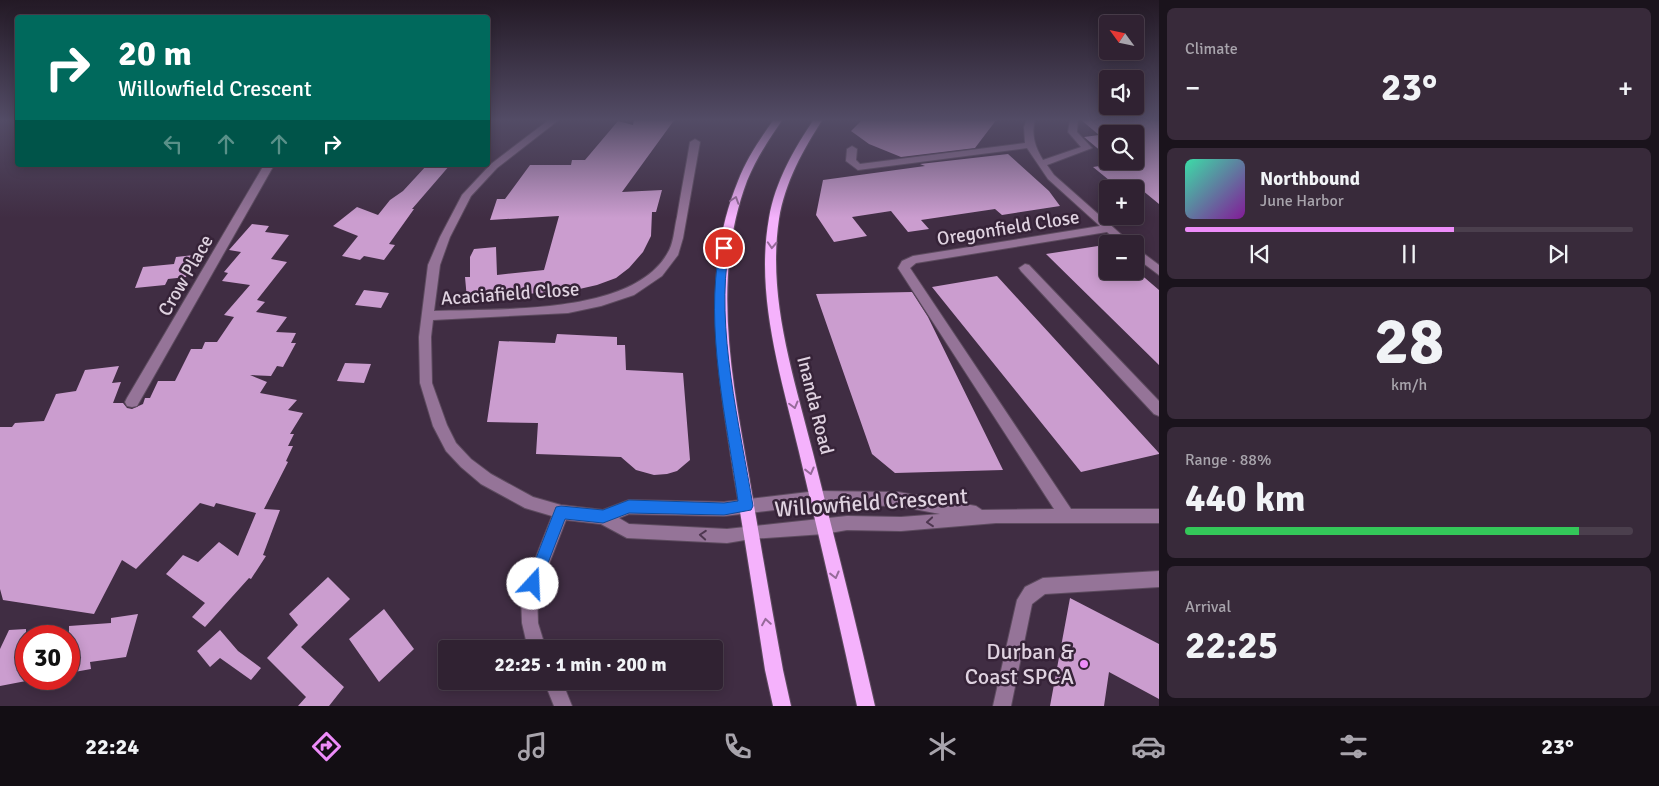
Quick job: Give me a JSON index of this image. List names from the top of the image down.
{
  "streets": {
    "main road": ["Inanda Road"],
    "street": [
      "Oregonfield Close",
      "Crow Place",
      "Acaciafield Close",
      "Willowfield Crescent"
    ]
  },
  "crossings": [
    ["Oregonfield Close", "Willowfield Crescent"],
    ["Acaciafield Close", "Willowfield Crescent"],
    ["Inanda Road", "Willowfield Crescent"]
  ],
  "places": ["Durban & Coast SPCA"],
  "north": "top left",
  "page": {
    "tile": [
      "Climate",
      ["28", "km/h"],
      ["Range · 88%", "440 km"],
      ["Arrival", "22:25"]
    ],
    "map_buttons": ["+", "−"],
    "turn": ["20 m", "Willowfield Crescent"],
    "heat": ["−", "23°", "+"],
    "song": ["Northbound", "June Harbor"],
    "limit": "30",
    "trip": "22:25 · 1 min · 200 m",
    "tabs": ["22:24", "23°"]
  }
}
